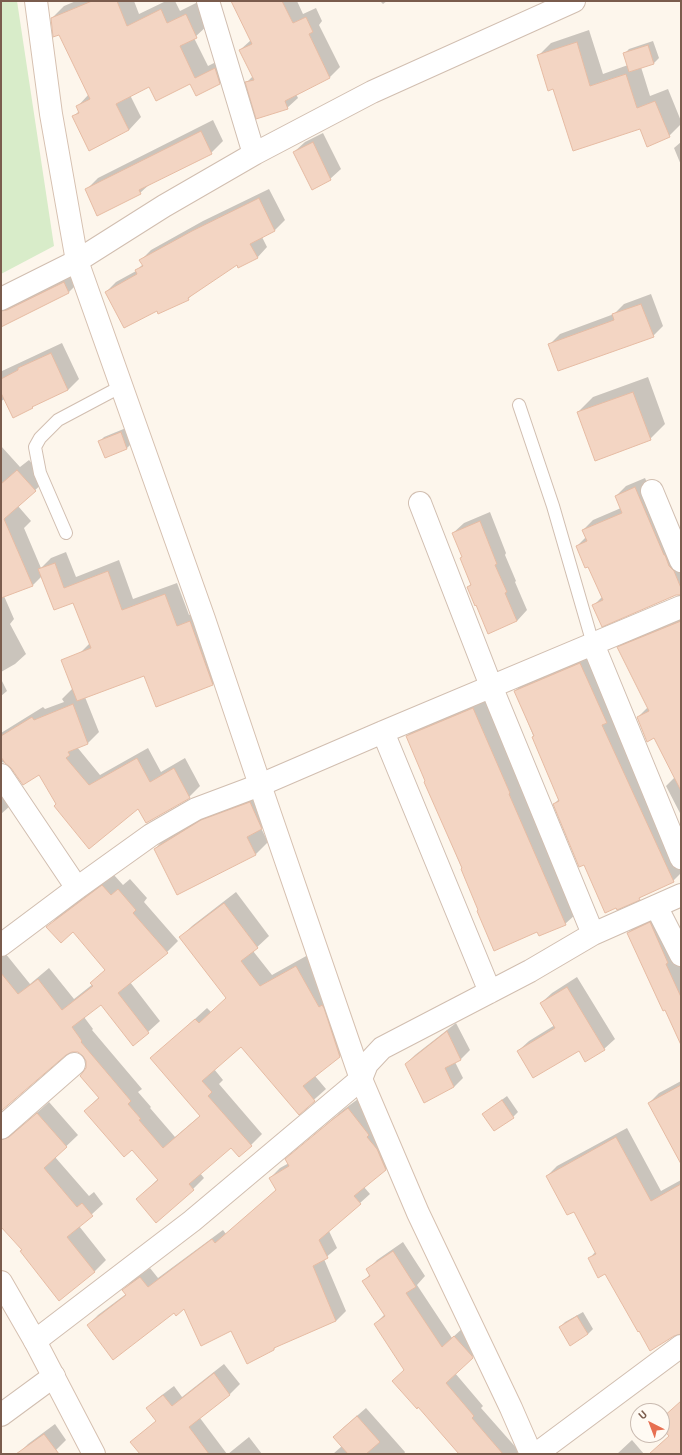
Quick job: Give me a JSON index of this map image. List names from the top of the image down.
{
  "north": "top left"
}
